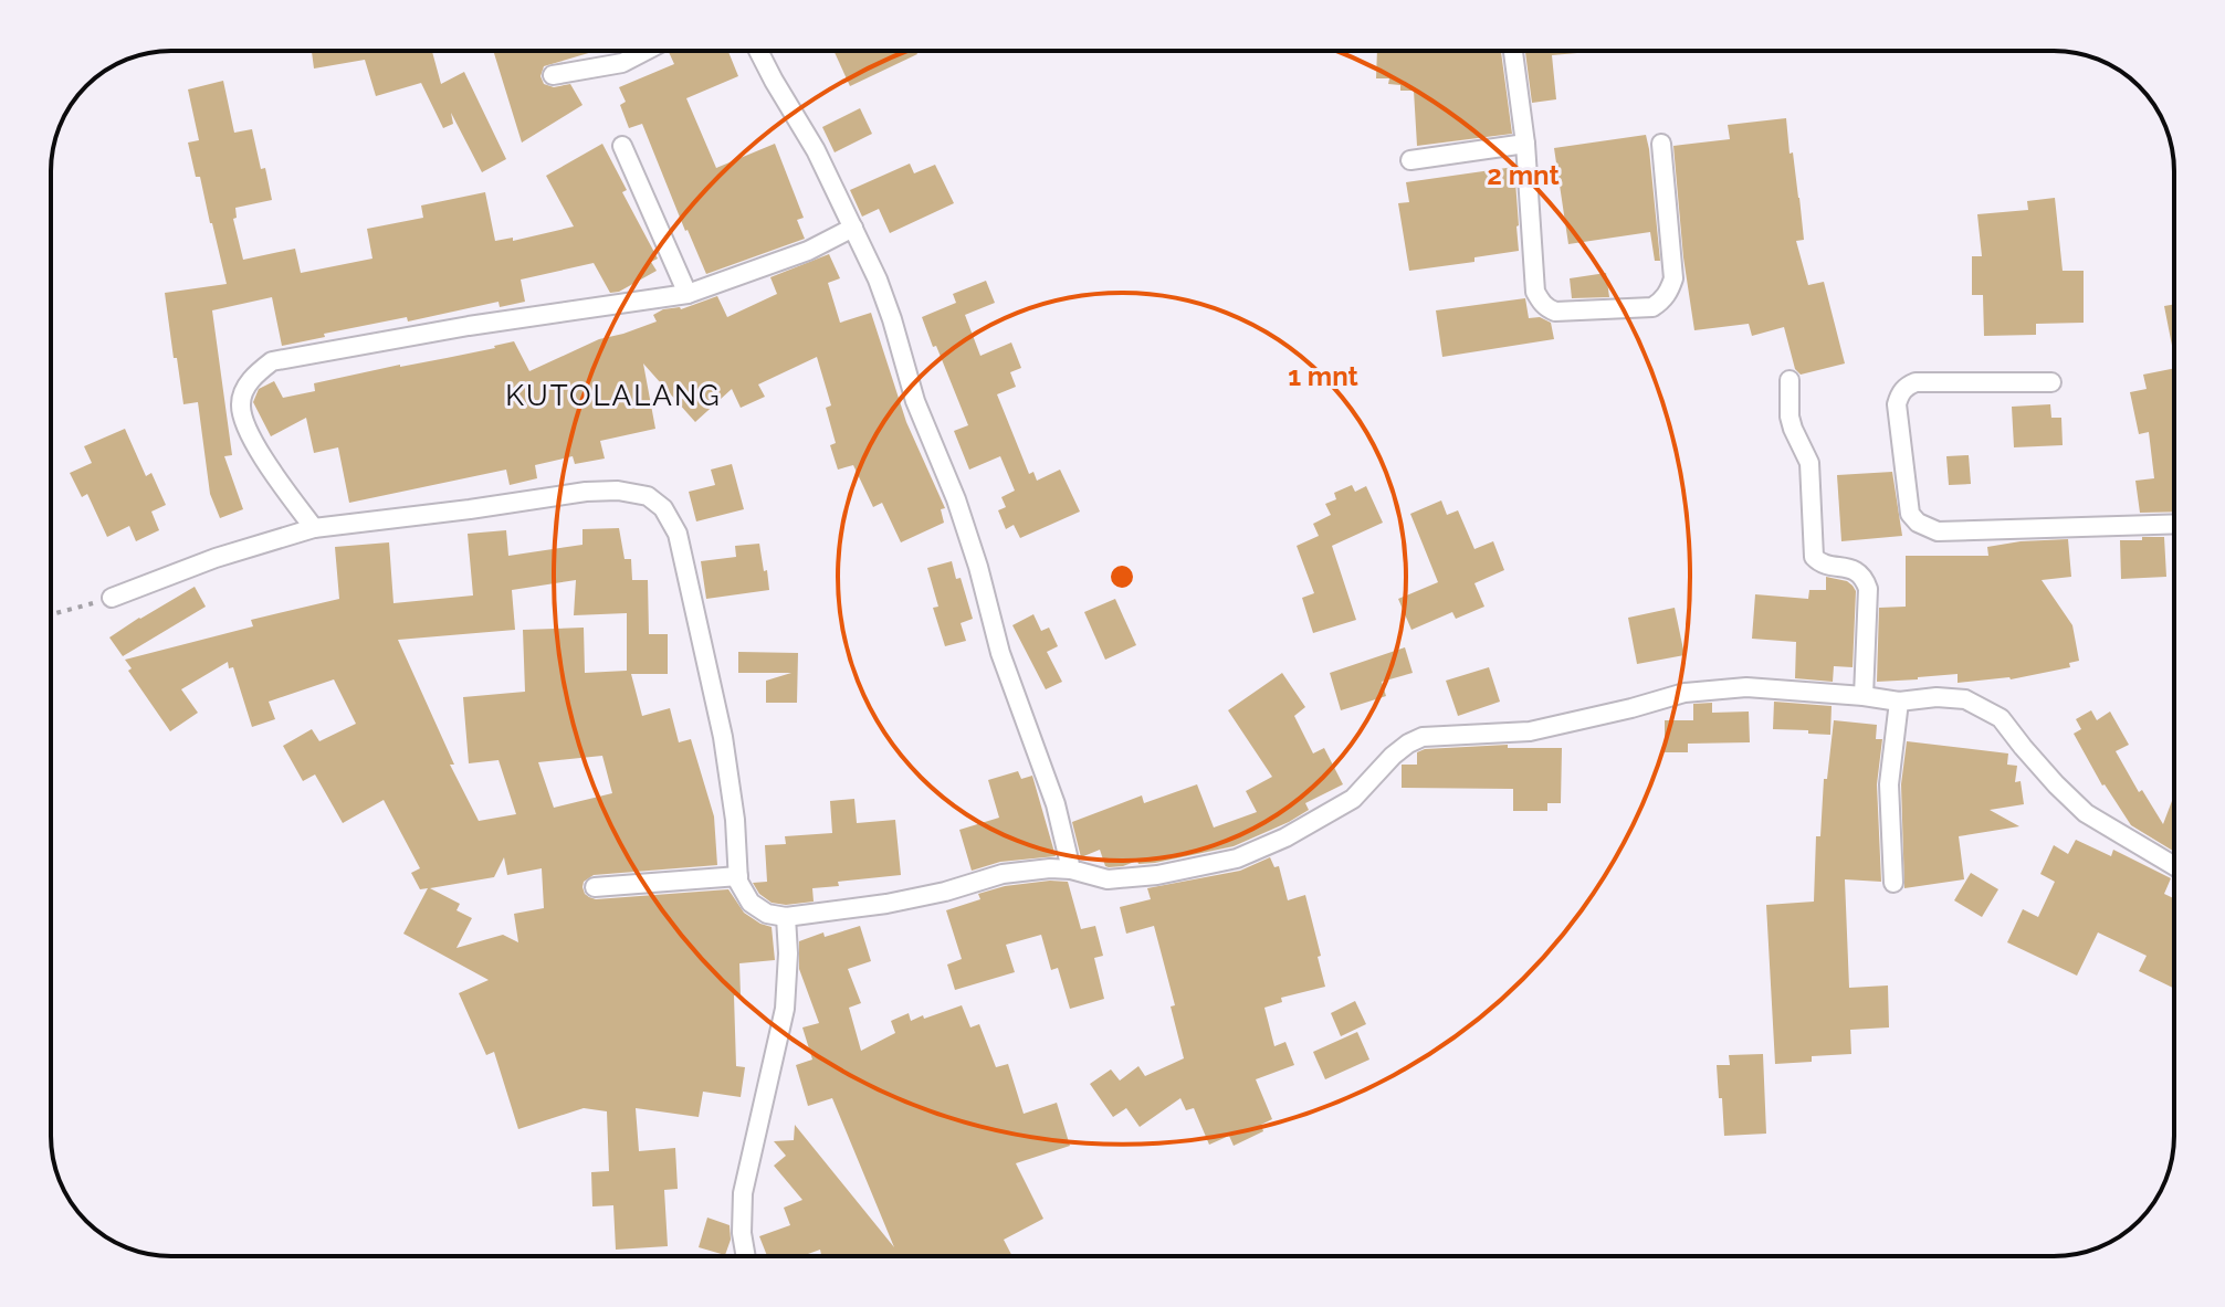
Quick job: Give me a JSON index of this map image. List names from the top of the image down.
{
  "districts": ["KUTOLALANG"],
  "rings": ["2 mnt", "1 mnt"]
}
